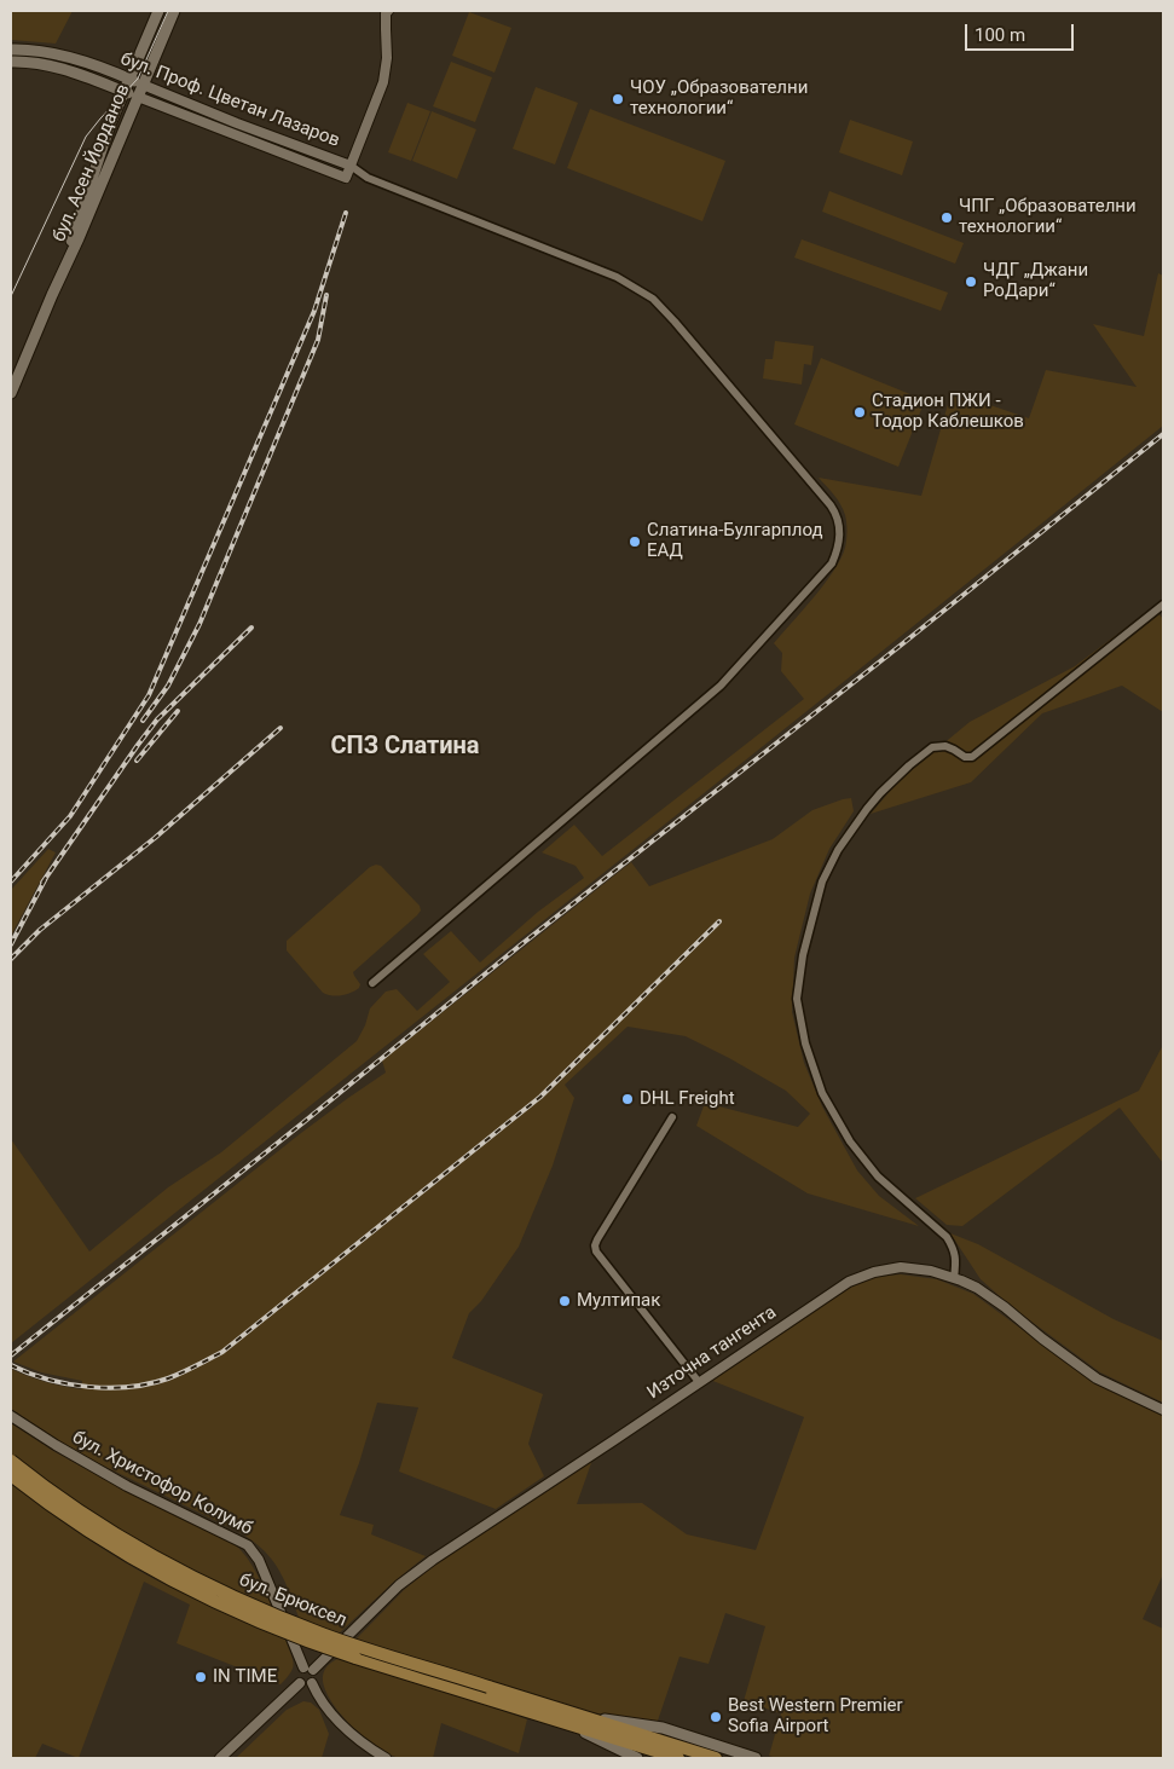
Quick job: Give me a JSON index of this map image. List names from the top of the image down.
{
  "streets": {
    "main road": ["бул. Проф. Цветан Лазаров", "бул. Асен Йорданов", "бул. Брюксел"],
    "street": ["Източна тангента", "бул. Христофор Колумб"]
  },
  "crossings": [
    ["бул. Проф. Цветан Лазаров", "бул. Асен Йорданов"],
    ["Източна тангента", "бул. Христофор Колумб"]
  ],
  "districts": ["СПЗ Слатина"],
  "places": [
    "ЧОУ „Образователни технологии“",
    "ЧПГ „Образователни технологии“",
    "ЧДГ „Джани РоДари“",
    "Стадион ПЖИ - Тодор Каблешков",
    "Слатина-Булгарплод ЕАД",
    "DHL Freight",
    "Мултипак",
    "IN TIME",
    "Best Western Premier Sofia Airport"
  ],
  "scale_bar": "100 m"
}
